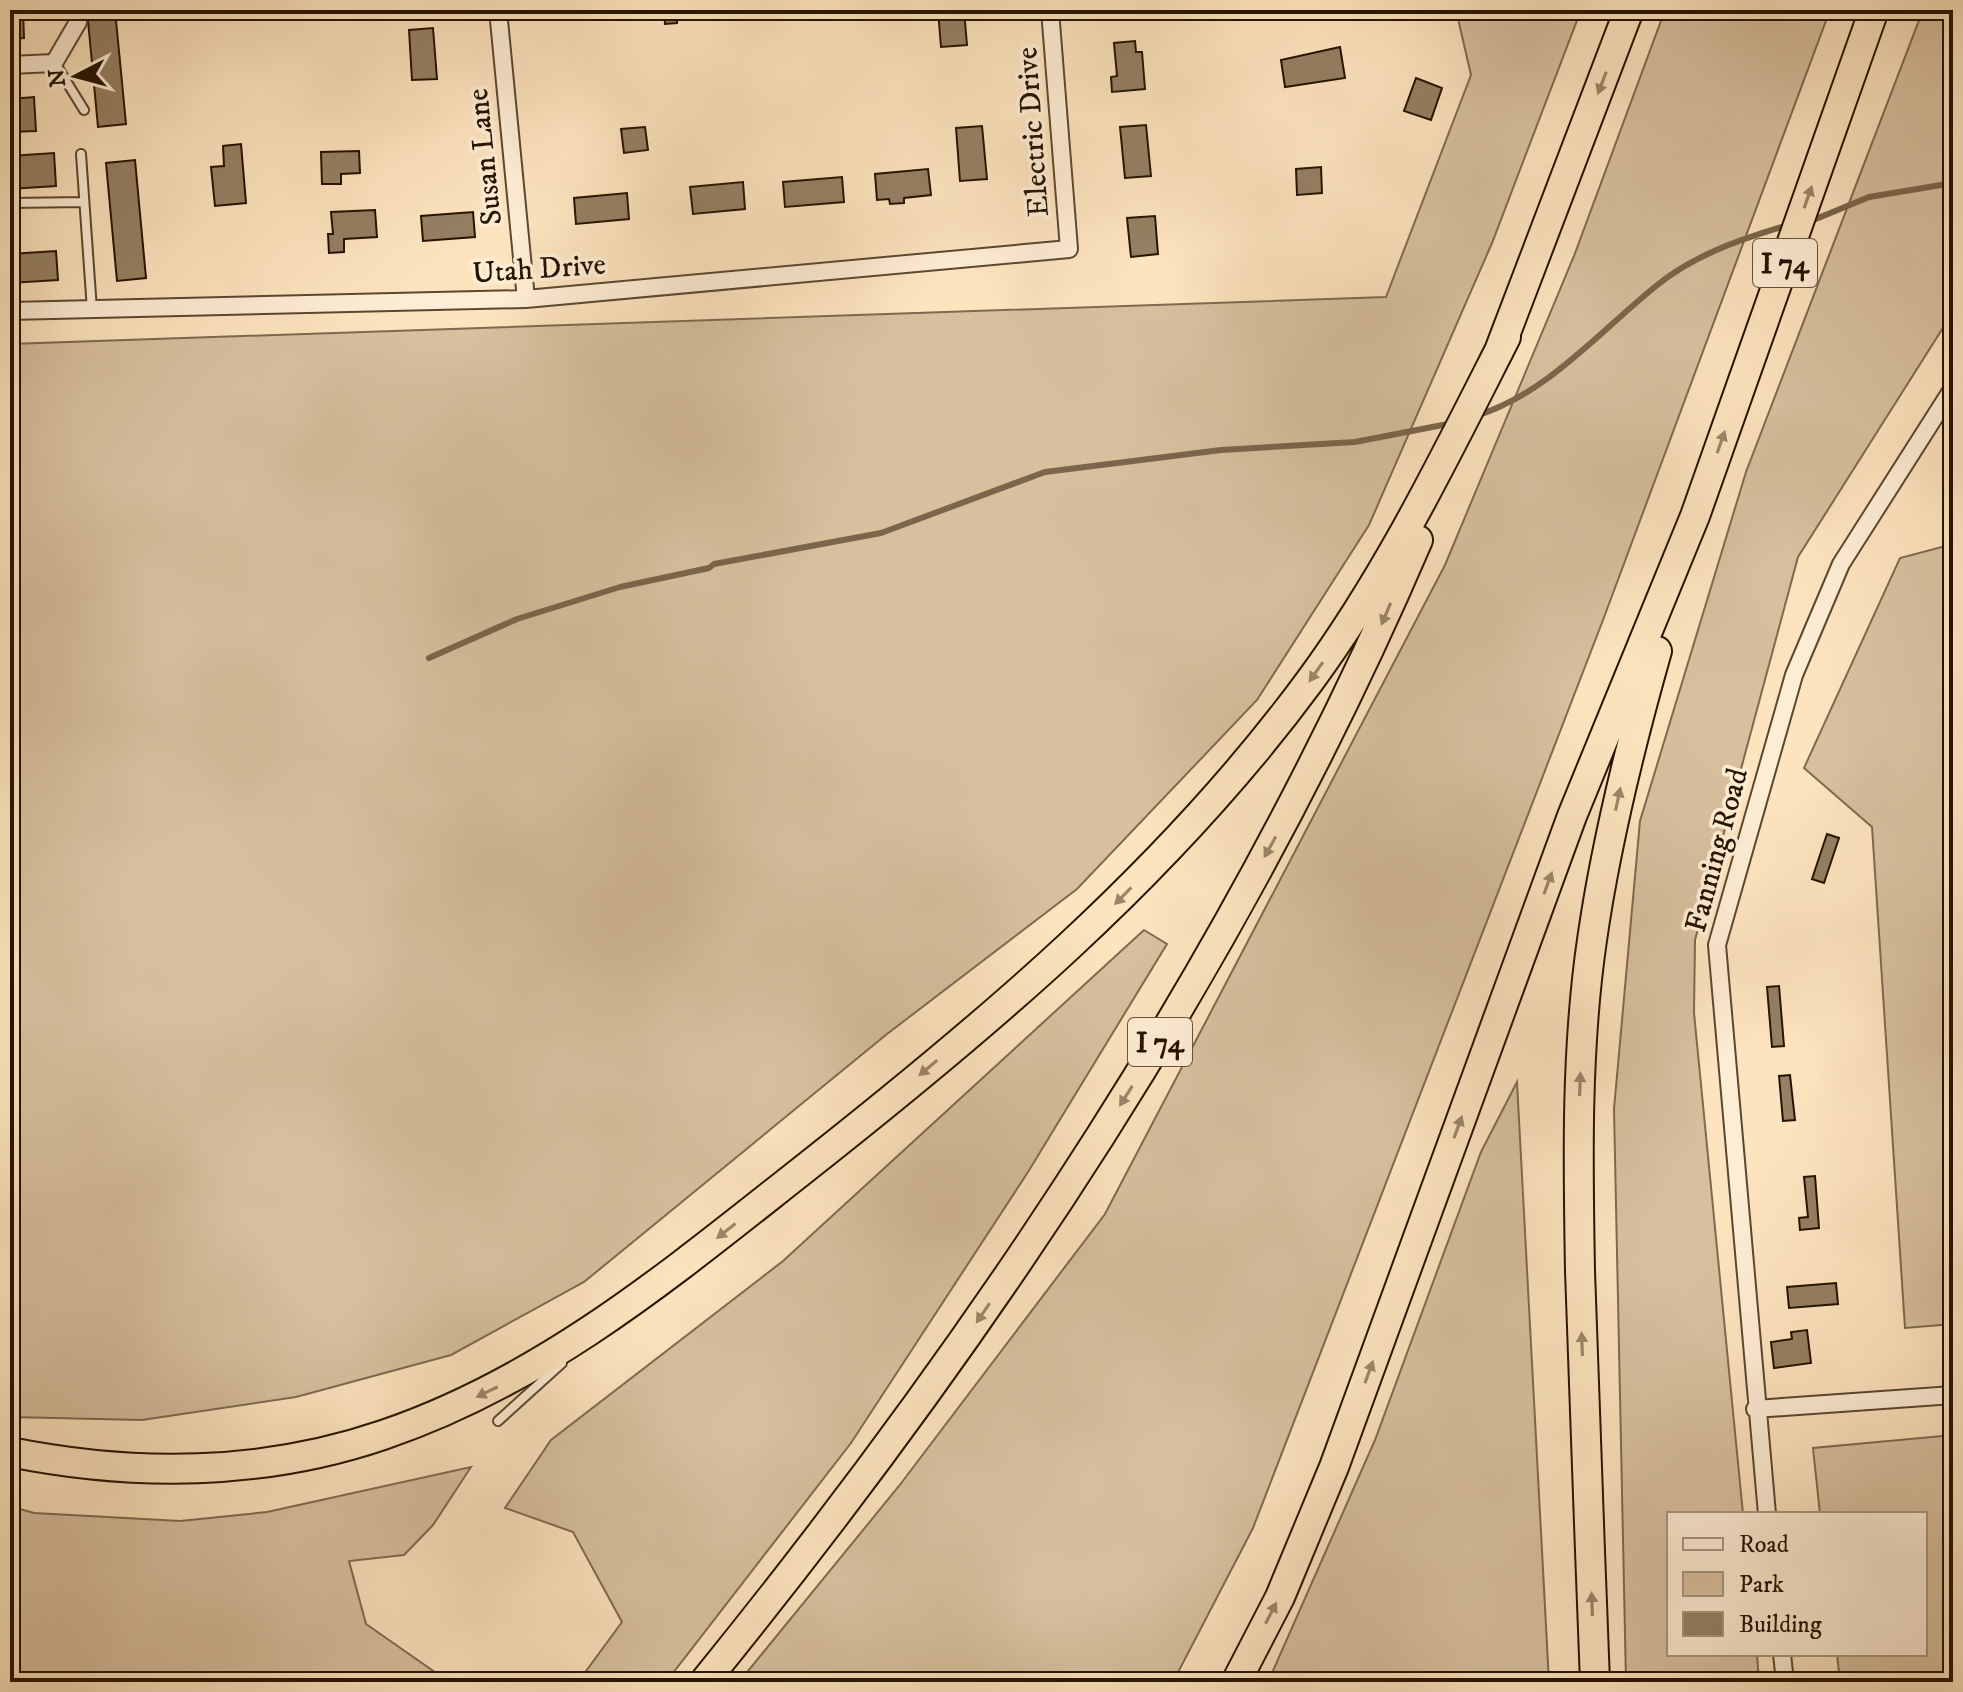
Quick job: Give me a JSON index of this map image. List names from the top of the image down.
{
  "streets": {
    "highway": ["I 74"],
    "street": [
      "Electric Drive",
      "Susan Lane",
      "Utah Drive",
      "Fanning Road"
    ]
  },
  "crossings": [
    ["Electric Drive", "Utah Drive"],
    ["Susan Lane", "Utah Drive"]
  ],
  "legend": ["Road", "Park", "Building"],
  "north": "left"
}
